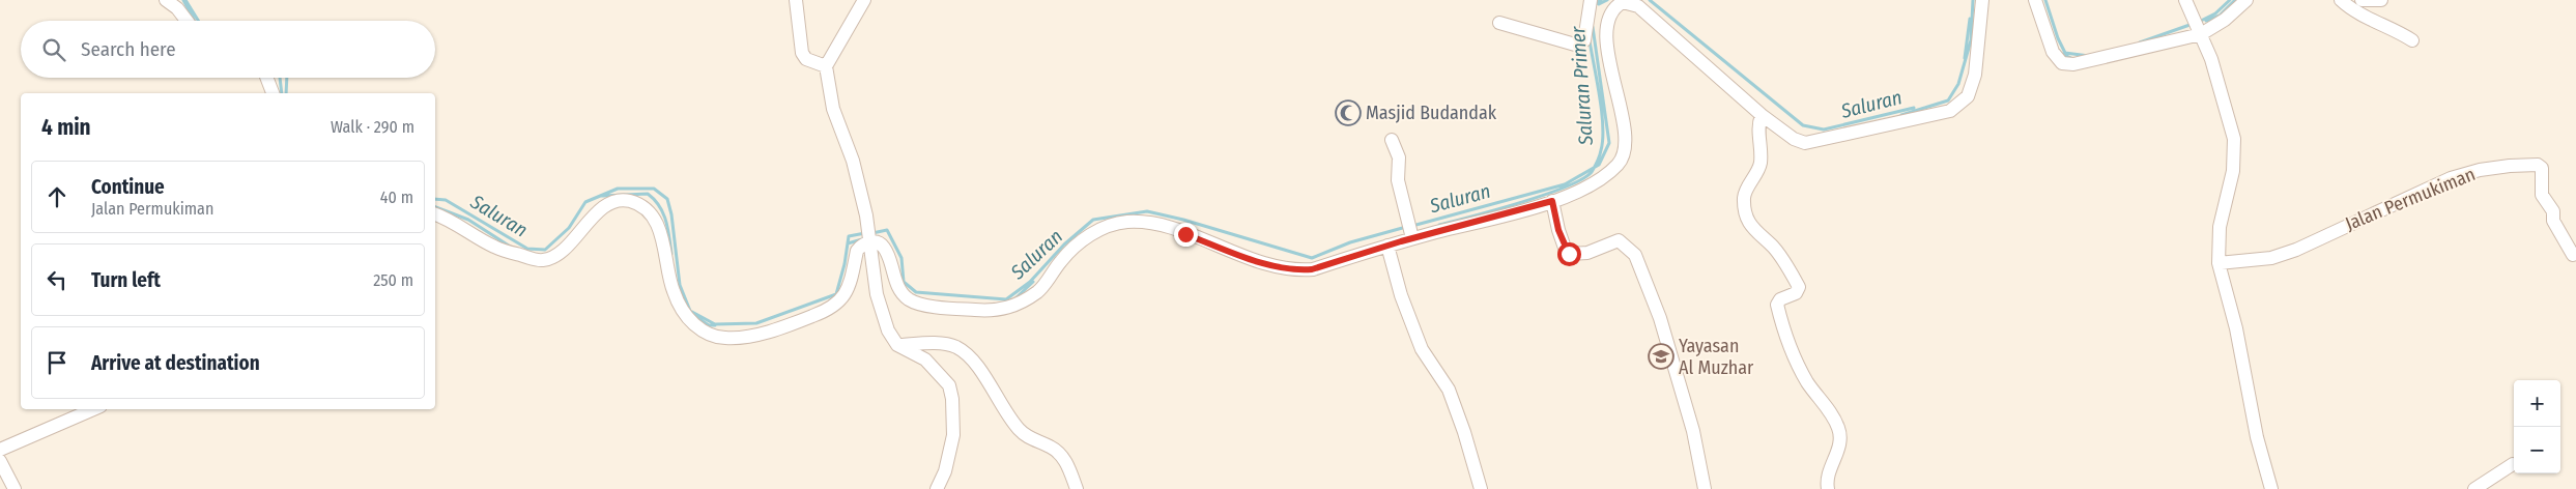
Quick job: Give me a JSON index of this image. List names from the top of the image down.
{
  "streets": {
    "street": ["Jalan Permukiman"]
  },
  "water": ["Saluran Primer", "Saluran"],
  "places": {
    "mosque": ["Masjid Budandak"],
    "school or university": ["Yayasan Al Muzhar"]
  },
  "page": {
    "search": "Search here",
    "heading": ["4 min", "Walk · 290 m"],
    "list": [
      ["Continue", "Jalan Permukiman", "40 m"],
      ["Turn left", "250 m"],
      "Arrive at destination"
    ],
    "map_buttons": ["+", "−"]
  }
}
